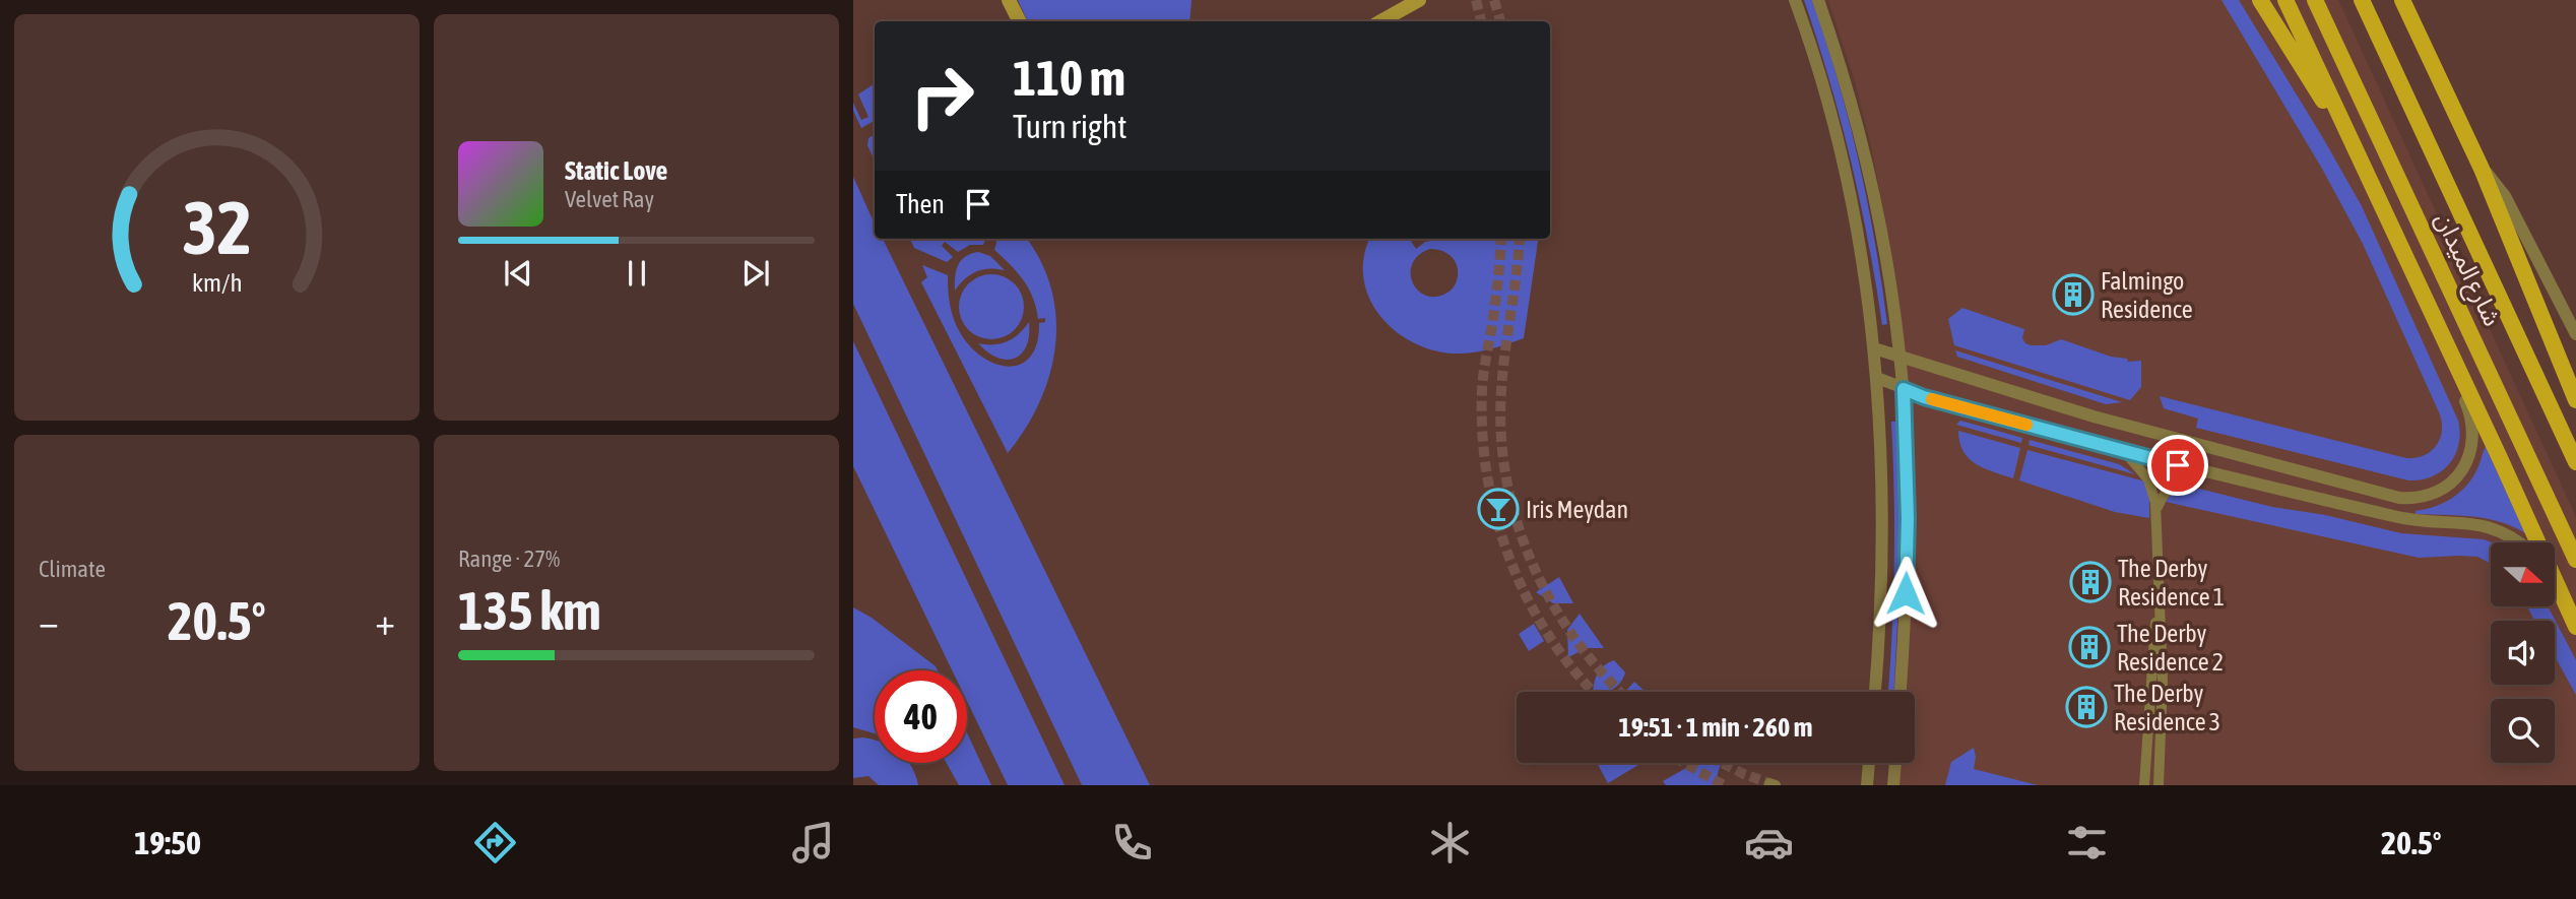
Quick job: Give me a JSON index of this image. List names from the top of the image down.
{
  "streets": {
    "main road": ["شارع الميدان"]
  },
  "places": {
    "building": [
      "Falmingo Residence",
      "The Derby Residence 1",
      "The Derby Residence 2",
      "The Derby Residence 3"
    ],
    "bar": ["Iris Meydan"]
  },
  "north": "right",
  "page": {
    "turn": ["110 m", "Turn right"],
    "song": ["Static Love", "Velvet Ray"],
    "then": "Then",
    "tile": [
      "Climate",
      ["Range · 27%", "135 km"]
    ],
    "heat": ["−", "20.5°", "+"],
    "limit": "40",
    "trip": "19:51 · 1 min · 260 m",
    "tabs": ["19:50", "20.5°"],
    "gauge": ["32", "km/h"]
  }
}
